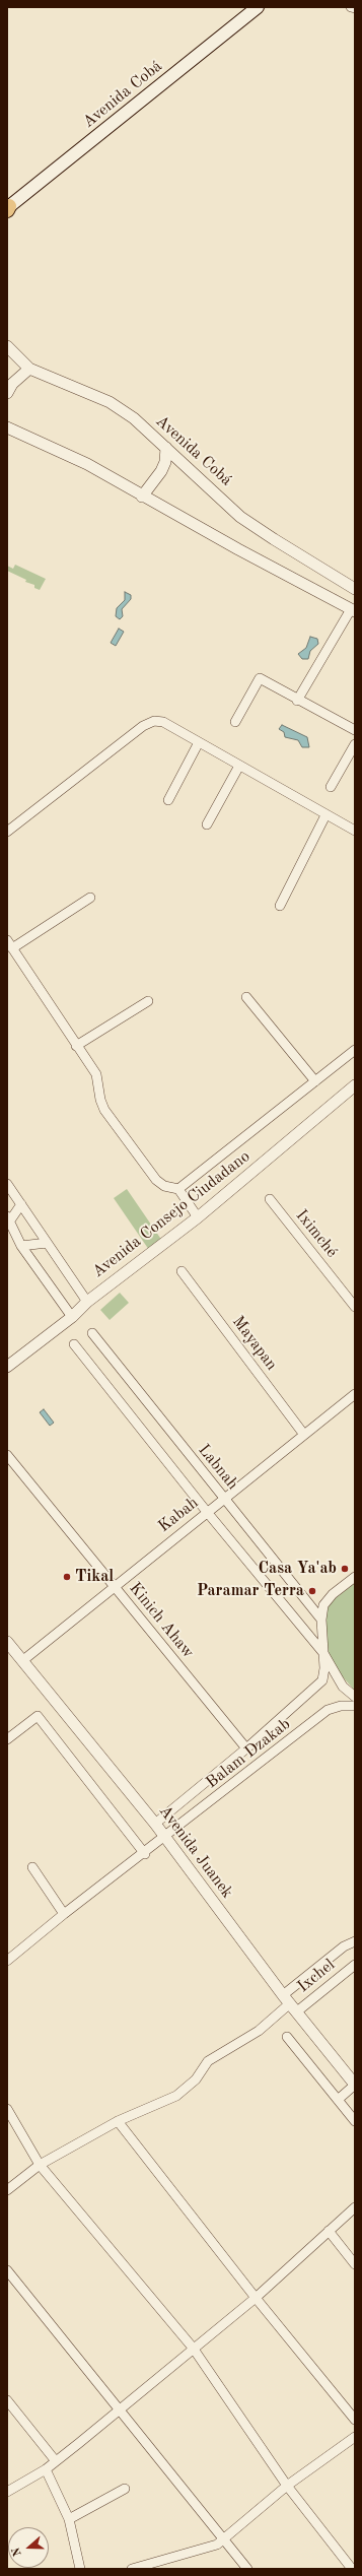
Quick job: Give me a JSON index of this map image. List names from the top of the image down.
{
  "streets": {
    "main road": ["Avenida Cobá"],
    "street": [
      "Avenida Consejo Ciudadano",
      "Iximché",
      "Mayapan",
      "Labnah",
      "Kabah",
      "Kinich Ahaw",
      "Balam Dzakab",
      "Avenida Juanek",
      "Ixchel"
    ]
  },
  "crossings": [
    ["Mayapan", "Kabah"],
    ["Labnah", "Kabah"],
    ["Kabah", "Kinich Ahaw"],
    ["Kabah", "Avenida Juanek"],
    ["Balam Dzakab", "Avenida Juanek"],
    ["Avenida Juanek", "Ixchel"]
  ],
  "places": ["Casa Ya'ab", "Tikal", "Paramar Terra"],
  "north": "left"
}
